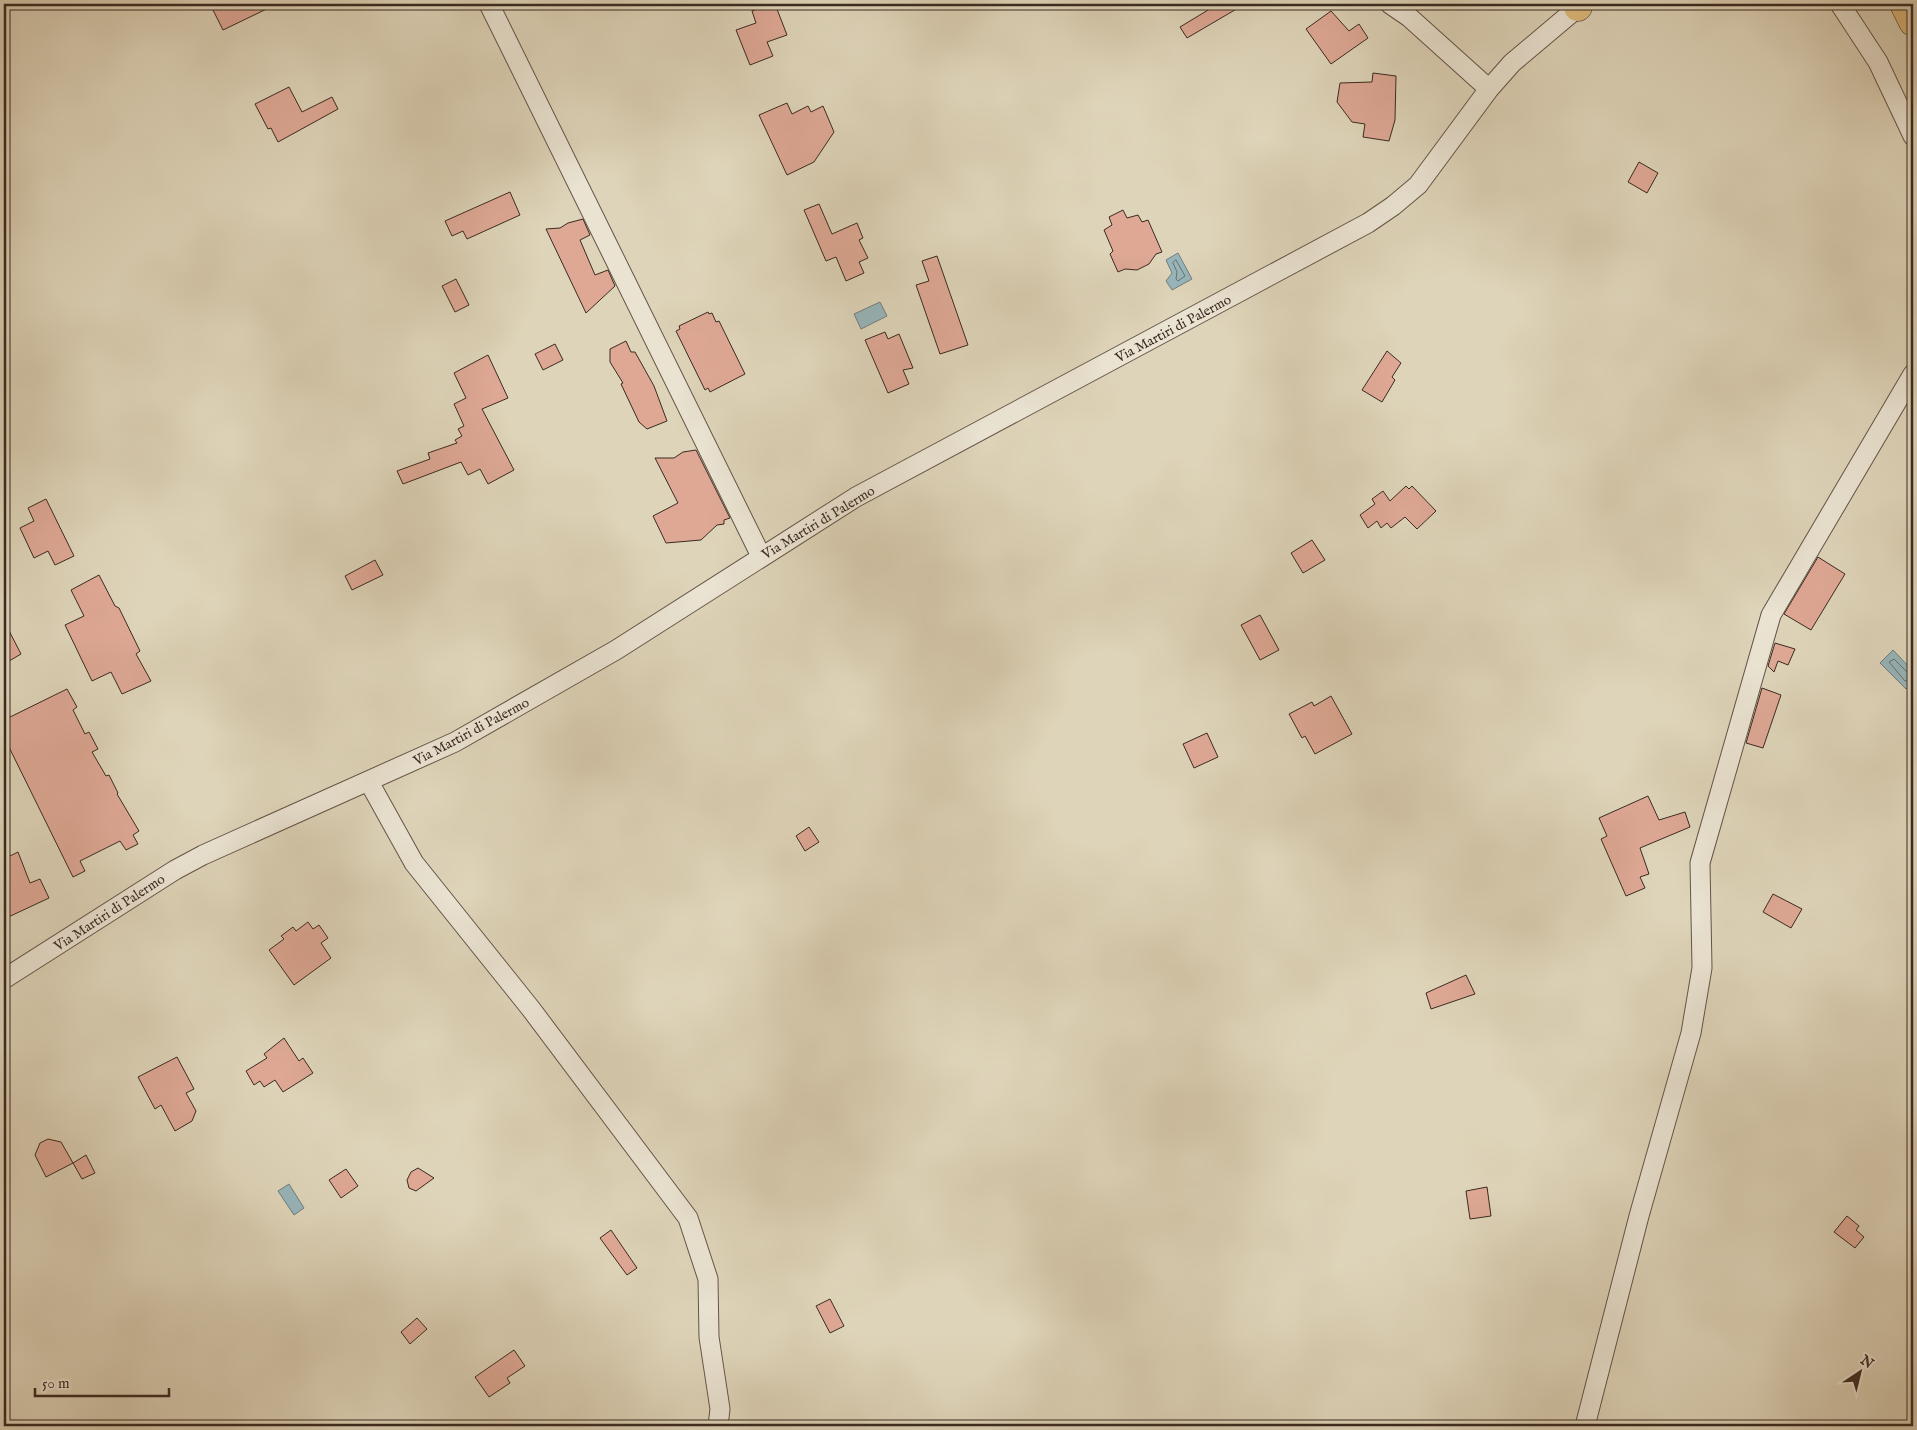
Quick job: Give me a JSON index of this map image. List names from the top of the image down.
{
  "streets": {
    "street": ["Via Martiri di Palermo"]
  },
  "scale_bar": "50 m",
  "north": "top right"
}
